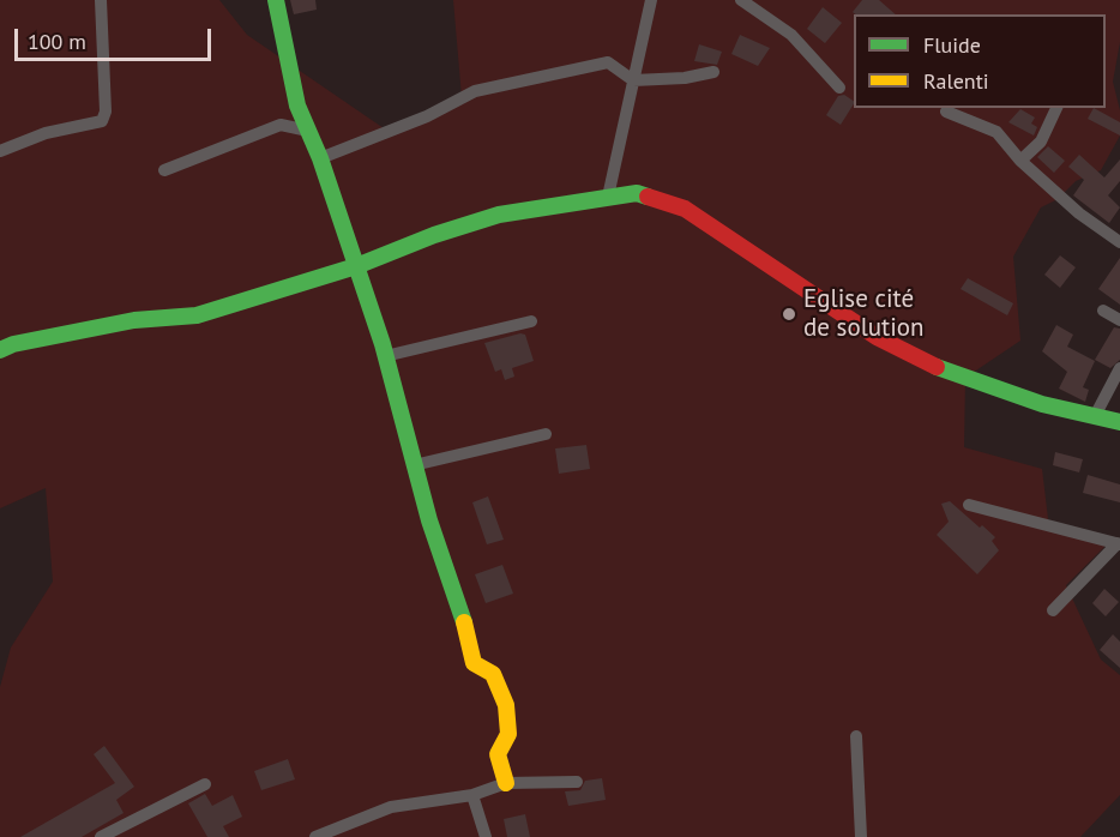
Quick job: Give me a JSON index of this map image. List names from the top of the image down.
{
  "places": ["Eglise cité de solution"],
  "legend": ["Fluide", "Ralenti"],
  "scale_bar": "100 m"
}
